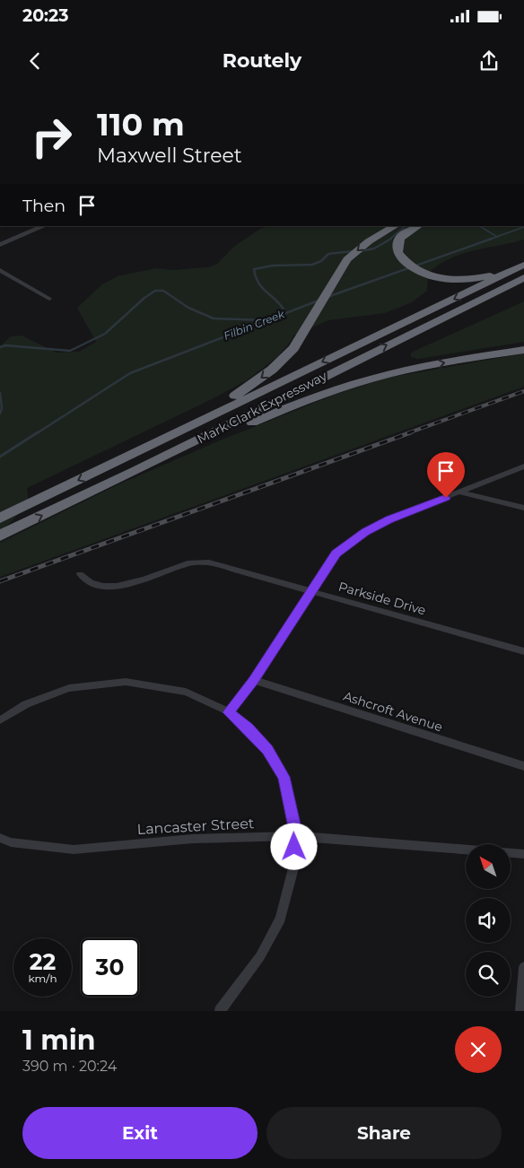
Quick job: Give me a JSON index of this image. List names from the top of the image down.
{
  "streets": {
    "highway": ["Mark Clark Expressway"],
    "street": ["Parkside Drive", "Ashcroft Avenue", "Lancaster Street"]
  },
  "water": ["Filbin Creek"],
  "north": "top left",
  "page": {
    "status": "20:23",
    "header": "Routely",
    "turn": ["110 m", "Maxwell Street"],
    "then": "Then",
    "speed": "22 km/h",
    "limit": "30",
    "heading": ["1 min", "390 m · 20:24"],
    "buttons": ["Exit", "Share"]
  }
}
